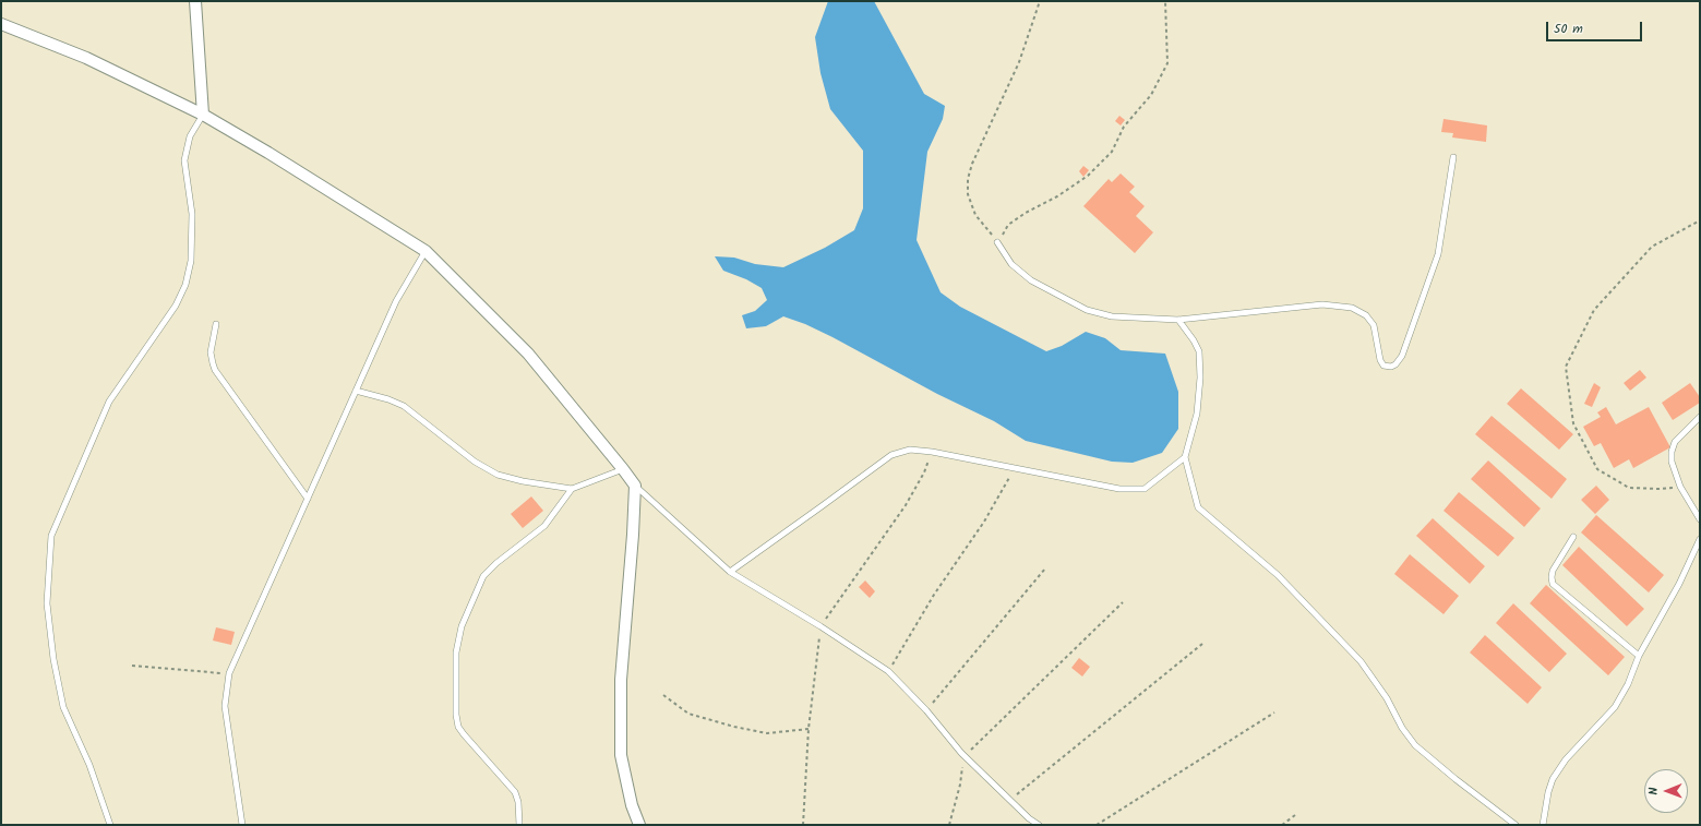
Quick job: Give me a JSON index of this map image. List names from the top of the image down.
{
  "scale_bar": "50 m",
  "north": "left"
}
